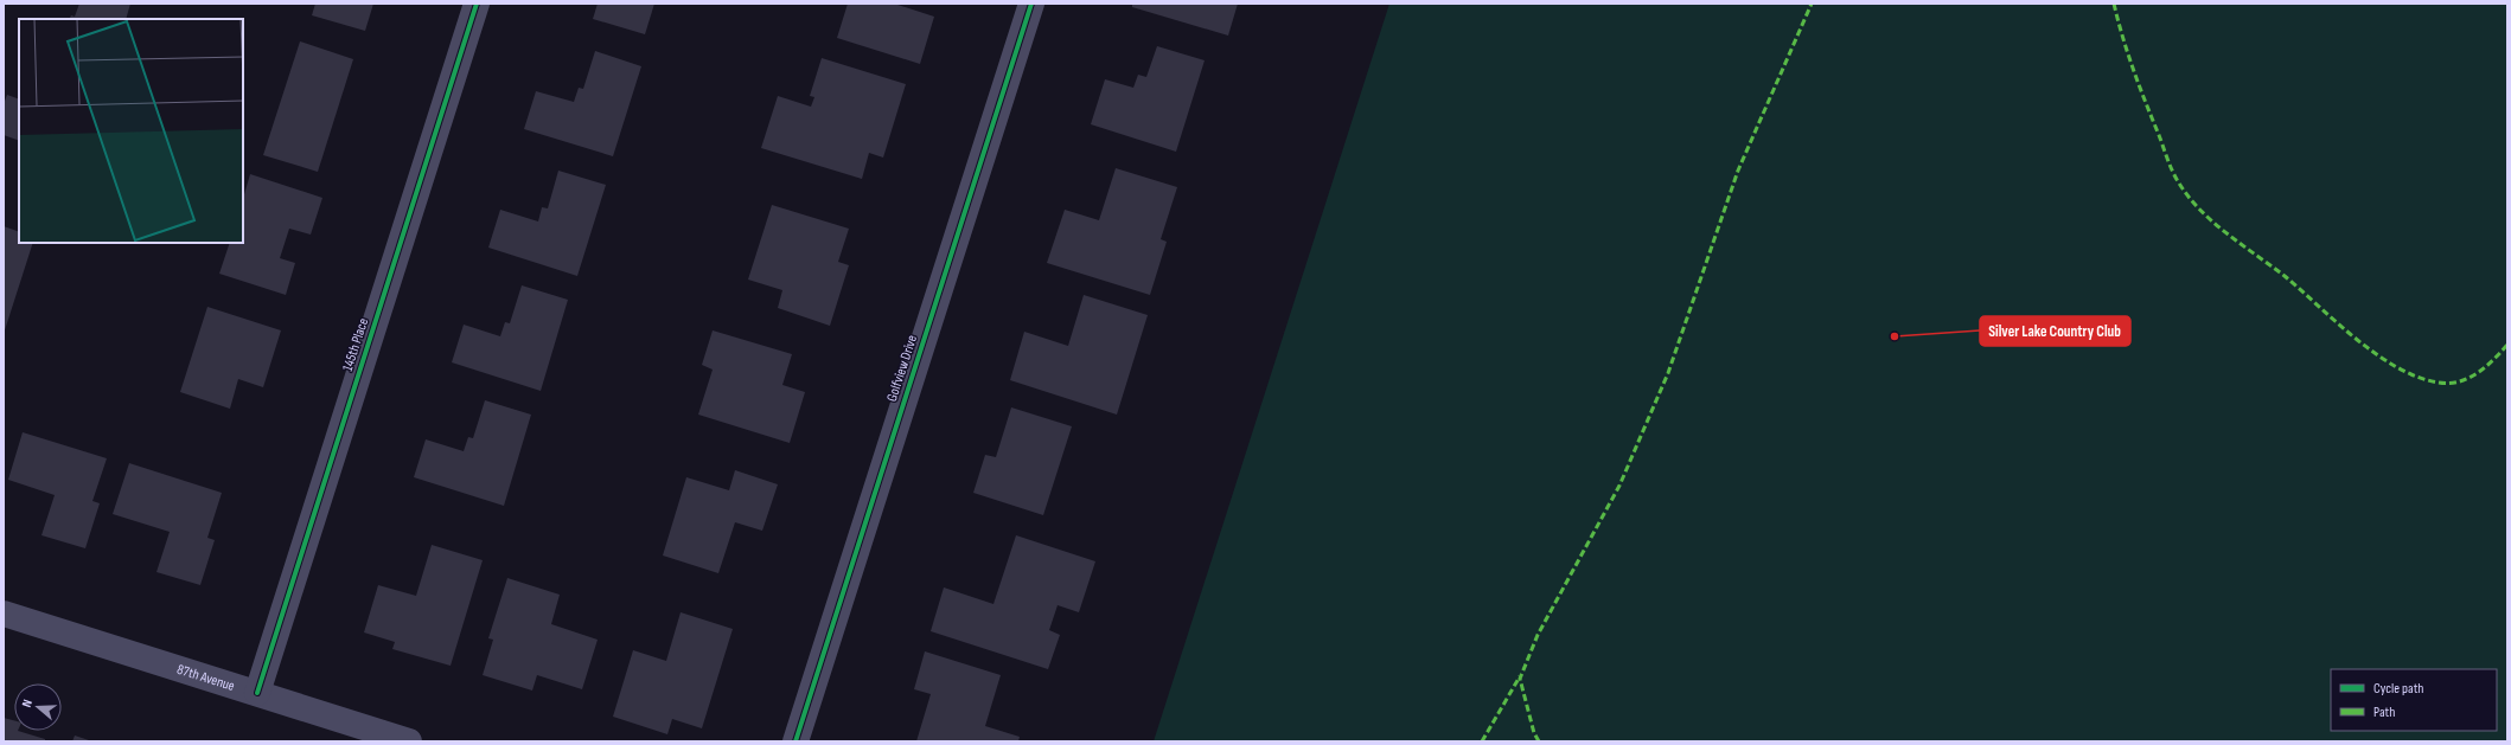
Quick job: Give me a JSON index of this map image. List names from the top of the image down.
{
  "streets": {
    "street": ["145th Place", "Golfview Drive", "87th Avenue"]
  },
  "crossings": [
    ["145th Place", "87th Avenue"]
  ],
  "places": ["Silver Lake Country Club"],
  "legend": ["Cycle path", "Path"],
  "north": "left"
}
